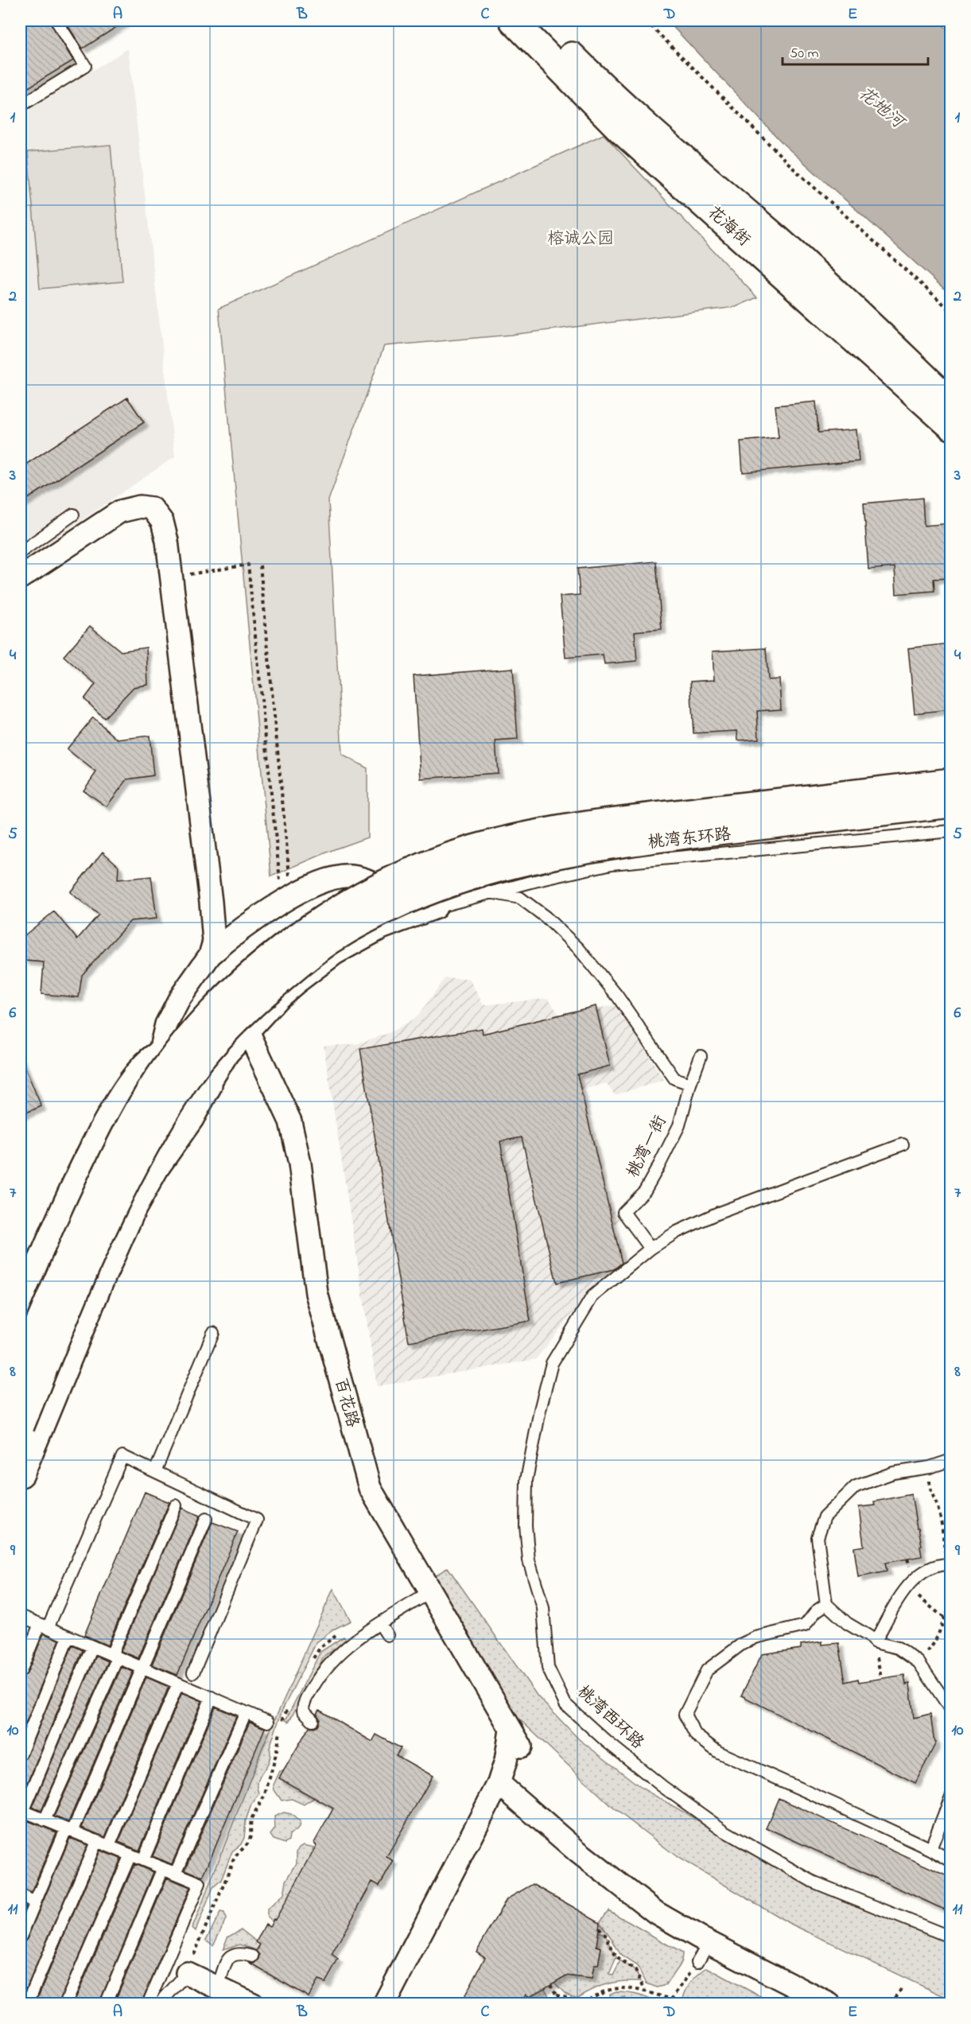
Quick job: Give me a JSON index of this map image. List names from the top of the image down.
{
  "streets": {
    "main road": ["花海街"],
    "street": ["百花路"],
    "lane": ["桃湾东环路", "桃湾一街", "桃湾西环路"]
  },
  "crossings": [
    ["桃湾一街", "桃湾西环路"]
  ],
  "water": ["花地河"],
  "parks": ["榕诚公园"],
  "scale_bar": "50 m",
  "grid": {
    "columns": [
      "A",
      "B",
      "C",
      "D",
      "E"
    ],
    "rows": [
      "1",
      "2",
      "3",
      "4",
      "5",
      "6",
      "7",
      "8",
      "9",
      "10",
      "11"
    ]
  }
}
